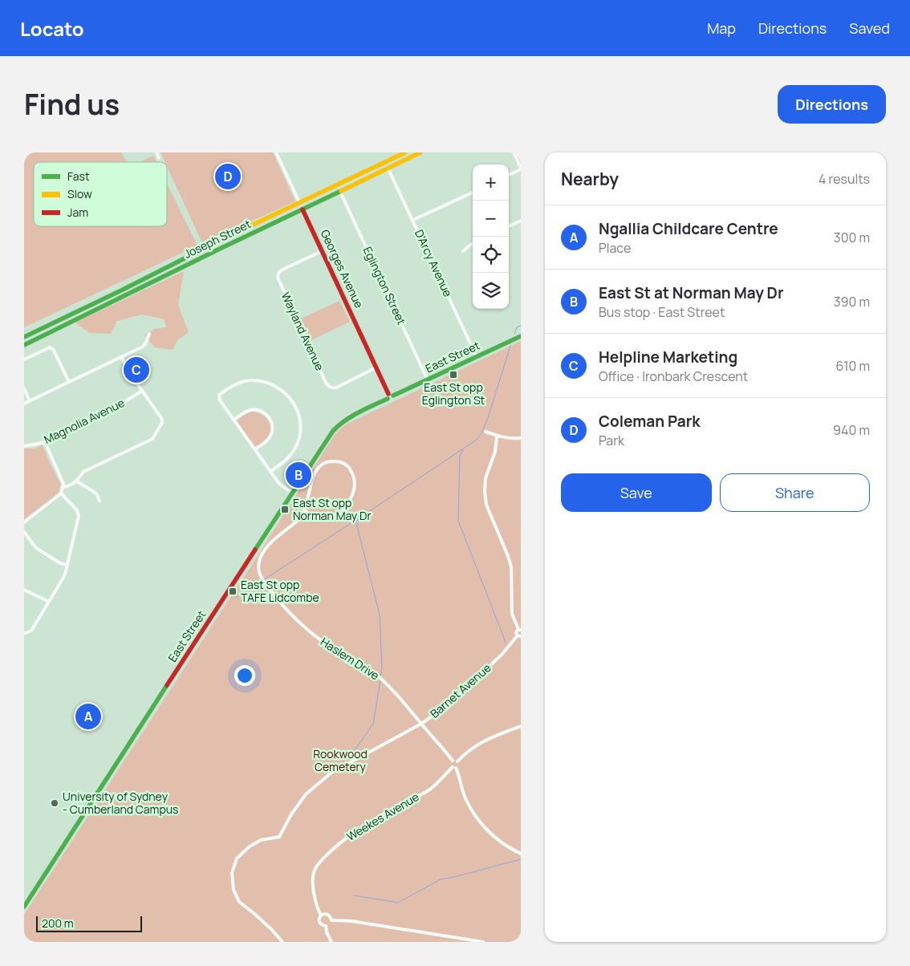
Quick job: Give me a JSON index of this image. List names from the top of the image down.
{
  "streets": {
    "main road": ["Joseph Street", "Georges Avenue", "East Street"],
    "street": [
      "D'Arcy Avenue",
      "Eglington Street",
      "Wayland Avenue",
      "Magnolia Avenue",
      "Haslem Drive",
      "Barnet Avenue",
      "Weekes Avenue"
    ]
  },
  "crossings": [
    ["Joseph Street", "D'Arcy Avenue"],
    ["Joseph Street", "Georges Avenue"],
    ["Joseph Street", "Eglington Street"],
    ["D'Arcy Avenue", "East Street"],
    ["Georges Avenue", "Wayland Avenue"],
    ["Georges Avenue", "East Street"],
    ["Eglington Street", "East Street"],
    ["Haslem Drive", "Barnet Avenue"],
    ["Haslem Drive", "Weekes Avenue"]
  ],
  "parks": ["Rookwood Cemetery"],
  "places": {
    "transit": ["East St opp Eglington St", "East St opp Norman May Dr", "East St opp TAFE Lidcombe"],
    "other": ["University of Sydney - Cumberland Campus"]
  },
  "legend": ["Fast", "Slow", "Jam"],
  "scale_bar": "200 m",
  "page": {
    "header": "Locato",
    "nav": ["Map", "Directions", "Saved"],
    "title": "Find us",
    "buttons": [
      "Directions",
      ["Save", "Share"]
    ],
    "heading": ["Nearby", "4 results"],
    "pins": [
      "D",
      "C",
      "B",
      "A"
    ],
    "map_buttons": ["+", "−"],
    "list": [
      {
        "mark": "A",
        "name": "Ngallia Childcare Centre",
        "note": "Place",
        "value": "300 m"
      },
      {
        "mark": "B",
        "name": "East St at Norman May Dr",
        "note": "Bus stop · East Street",
        "value": "390 m"
      },
      {
        "mark": "C",
        "name": "Helpline Marketing",
        "note": "Office · Ironbark Crescent",
        "value": "610 m"
      },
      {
        "mark": "D",
        "name": "Coleman Park",
        "note": "Park",
        "value": "940 m"
      }
    ],
    "scale": "200 m"
  }
}
